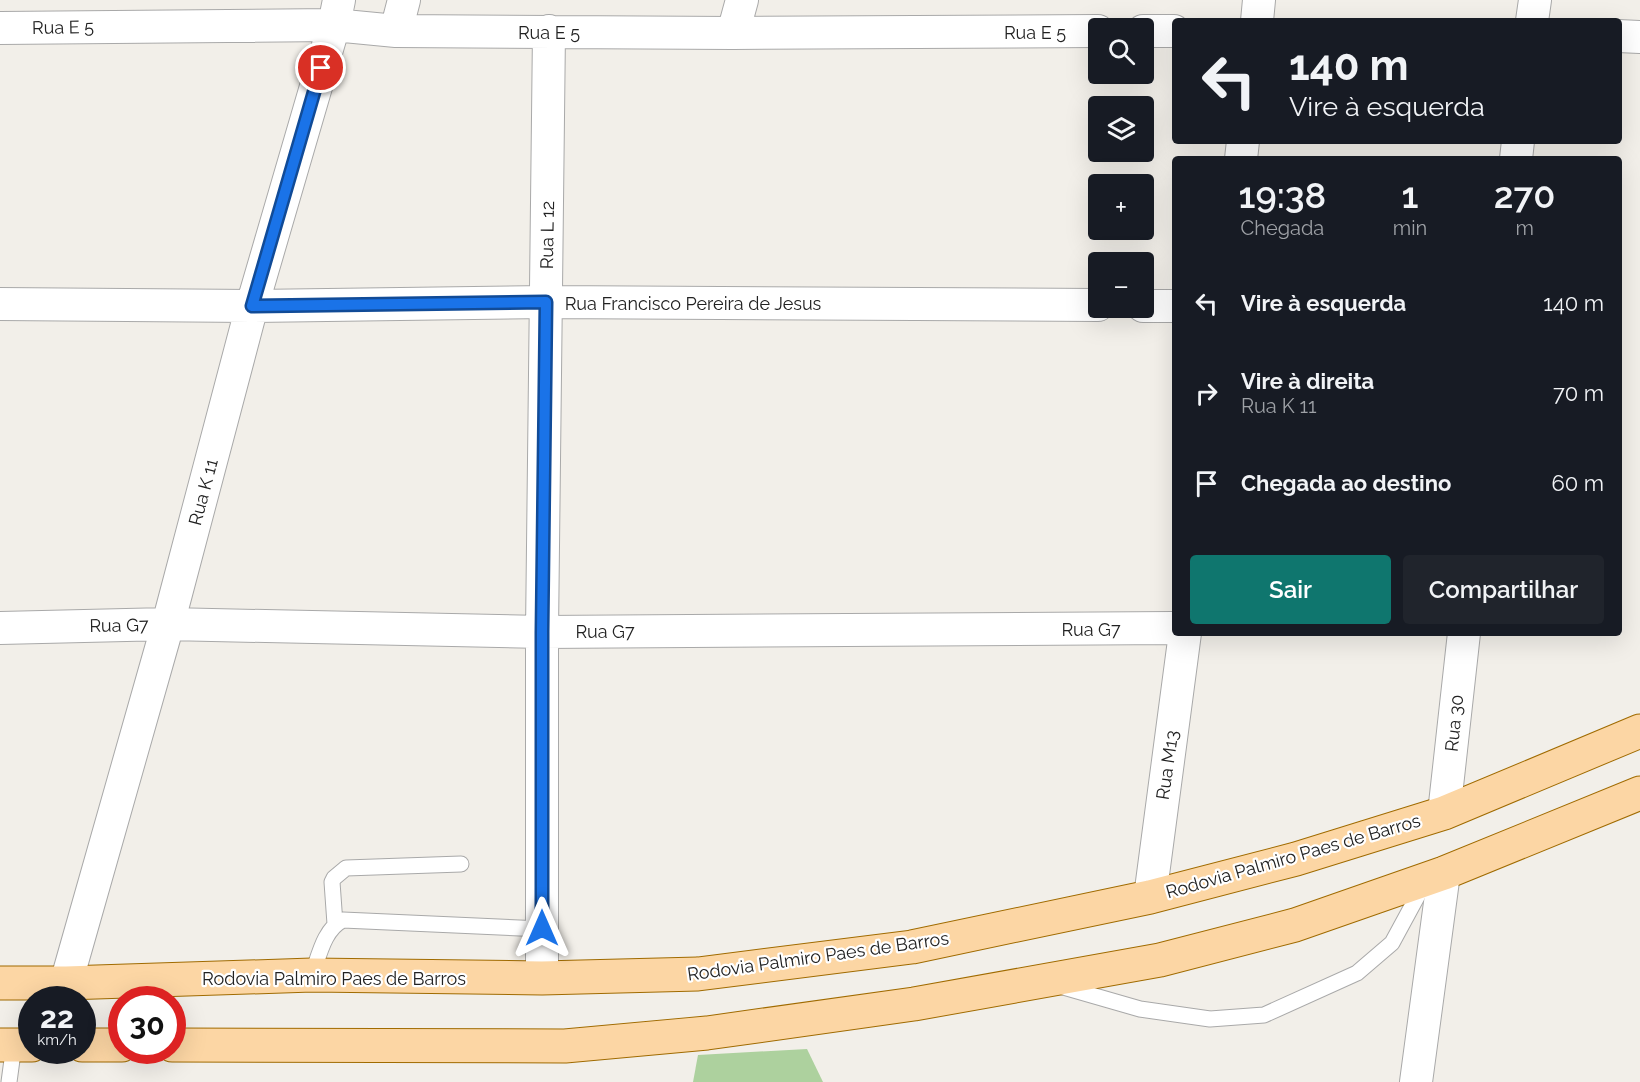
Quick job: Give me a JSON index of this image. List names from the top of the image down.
{
  "streets": {
    "main road": ["Rodovia Palmiro Paes de Barros"],
    "street": [
      "Rua E 5",
      "Rua L 12",
      "Rua Francisco Pereira de Jesus",
      "Rua K 11",
      "Rua G7",
      "Rua 30",
      "Rua M13"
    ]
  },
  "crossings": [
    ["Rua E 5", "Rua L 12"],
    ["Rua E 5", "Rua K 11"],
    ["Rua L 12", "Rua Francisco Pereira de Jesus"],
    ["Rua L 12", "Rua G7"],
    ["Rua L 12", "Rodovia Palmiro Paes de Barros"],
    ["Rua Francisco Pereira de Jesus", "Rua K 11"],
    ["Rua K 11", "Rua G7"],
    ["Rua K 11", "Rodovia Palmiro Paes de Barros"],
    ["Rua 30", "Rodovia Palmiro Paes de Barros"],
    ["Rua M13", "Rodovia Palmiro Paes de Barros"]
  ],
  "page": {
    "map_buttons": ["+", "−"],
    "turn": ["140 m", "Vire à esquerda"],
    "eta": [
      "19:38",
      "Chegada",
      "1",
      "min",
      "270",
      "m"
    ],
    "list": [
      {
        "name": "Vire à esquerda",
        "value": "140 m"
      },
      {
        "name": "Vire à direita",
        "note": "Rua K 11",
        "value": "70 m"
      },
      {
        "name": "Chegada ao destino",
        "value": "60 m"
      }
    ],
    "buttons": ["Sair", "Compartilhar"],
    "speed": "22 km/h",
    "limit": "30"
  }
}
